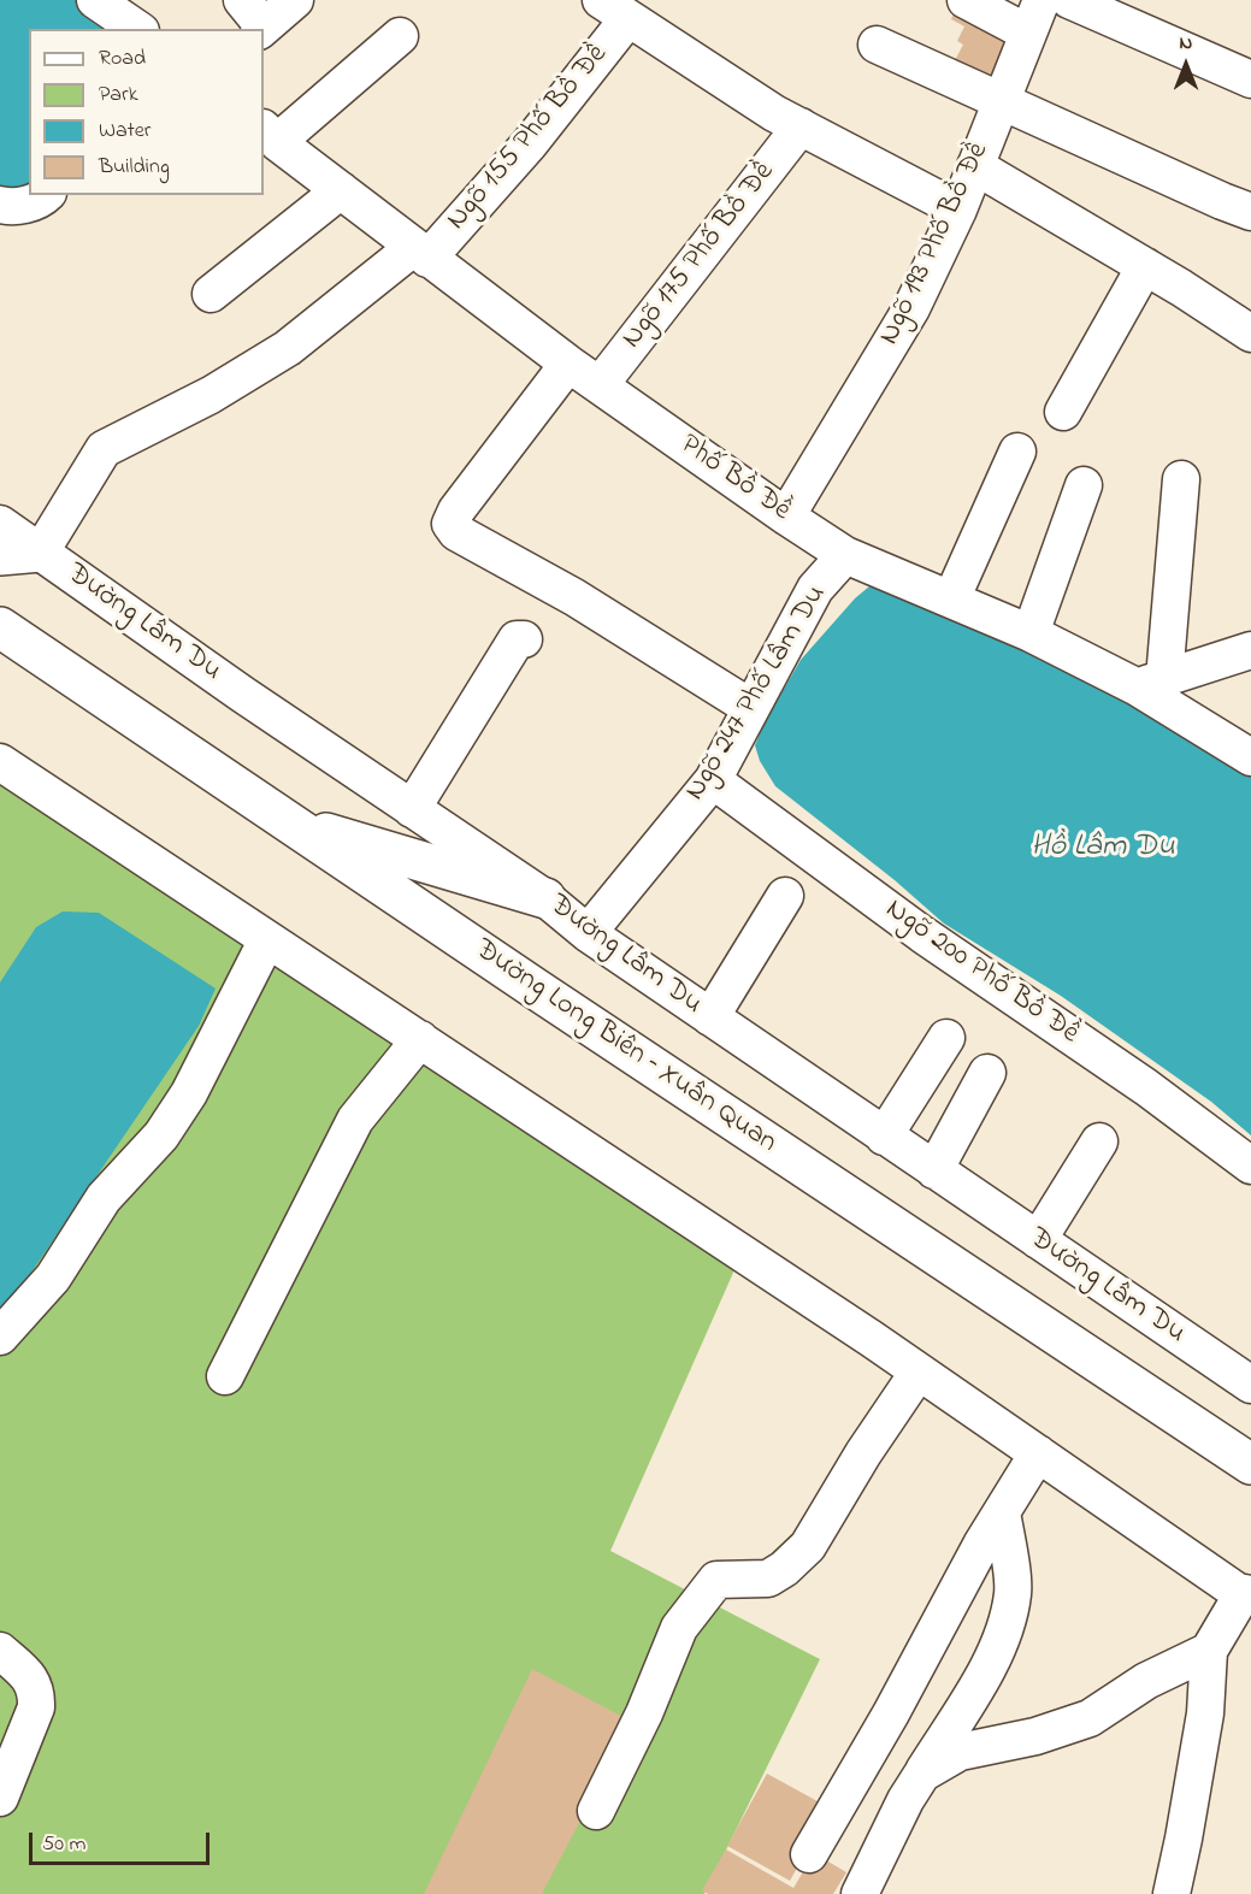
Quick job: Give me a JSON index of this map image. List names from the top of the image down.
{
  "streets": {
    "main road": ["Đường Long Biên – Xuân Quan"],
    "street": [
      "Ngõ 155 Phố Bồ Đề",
      "Ngõ 193 Phố Bồ Đề",
      "Ngõ 175 Phố Bồ Đề",
      "Phố Bồ Đề",
      "Đường Lâm Du",
      "Ngõ 247 Phố Lâm Du",
      "Ngõ 200 Phố Bồ Đề"
    ]
  },
  "crossings": [
    ["Ngõ 155 Phố Bồ Đề", "Phố Bồ Đề"],
    ["Ngõ 155 Phố Bồ Đề", "Đường Lâm Du"],
    ["Ngõ 193 Phố Bồ Đề", "Phố Bồ Đề"],
    ["Ngõ 175 Phố Bồ Đề", "Phố Bồ Đề"],
    ["Phố Bồ Đề", "Ngõ 247 Phố Lâm Du"],
    ["Đường Lâm Du", "Ngõ 247 Phố Lâm Du"],
    ["Ngõ 247 Phố Lâm Du", "Ngõ 200 Phố Bồ Đề"]
  ],
  "water": ["Hồ Lâm Du"],
  "legend": [
    "Road",
    "Park",
    "Water",
    "Building"
  ],
  "scale_bar": "50 m",
  "north": "top"
}
